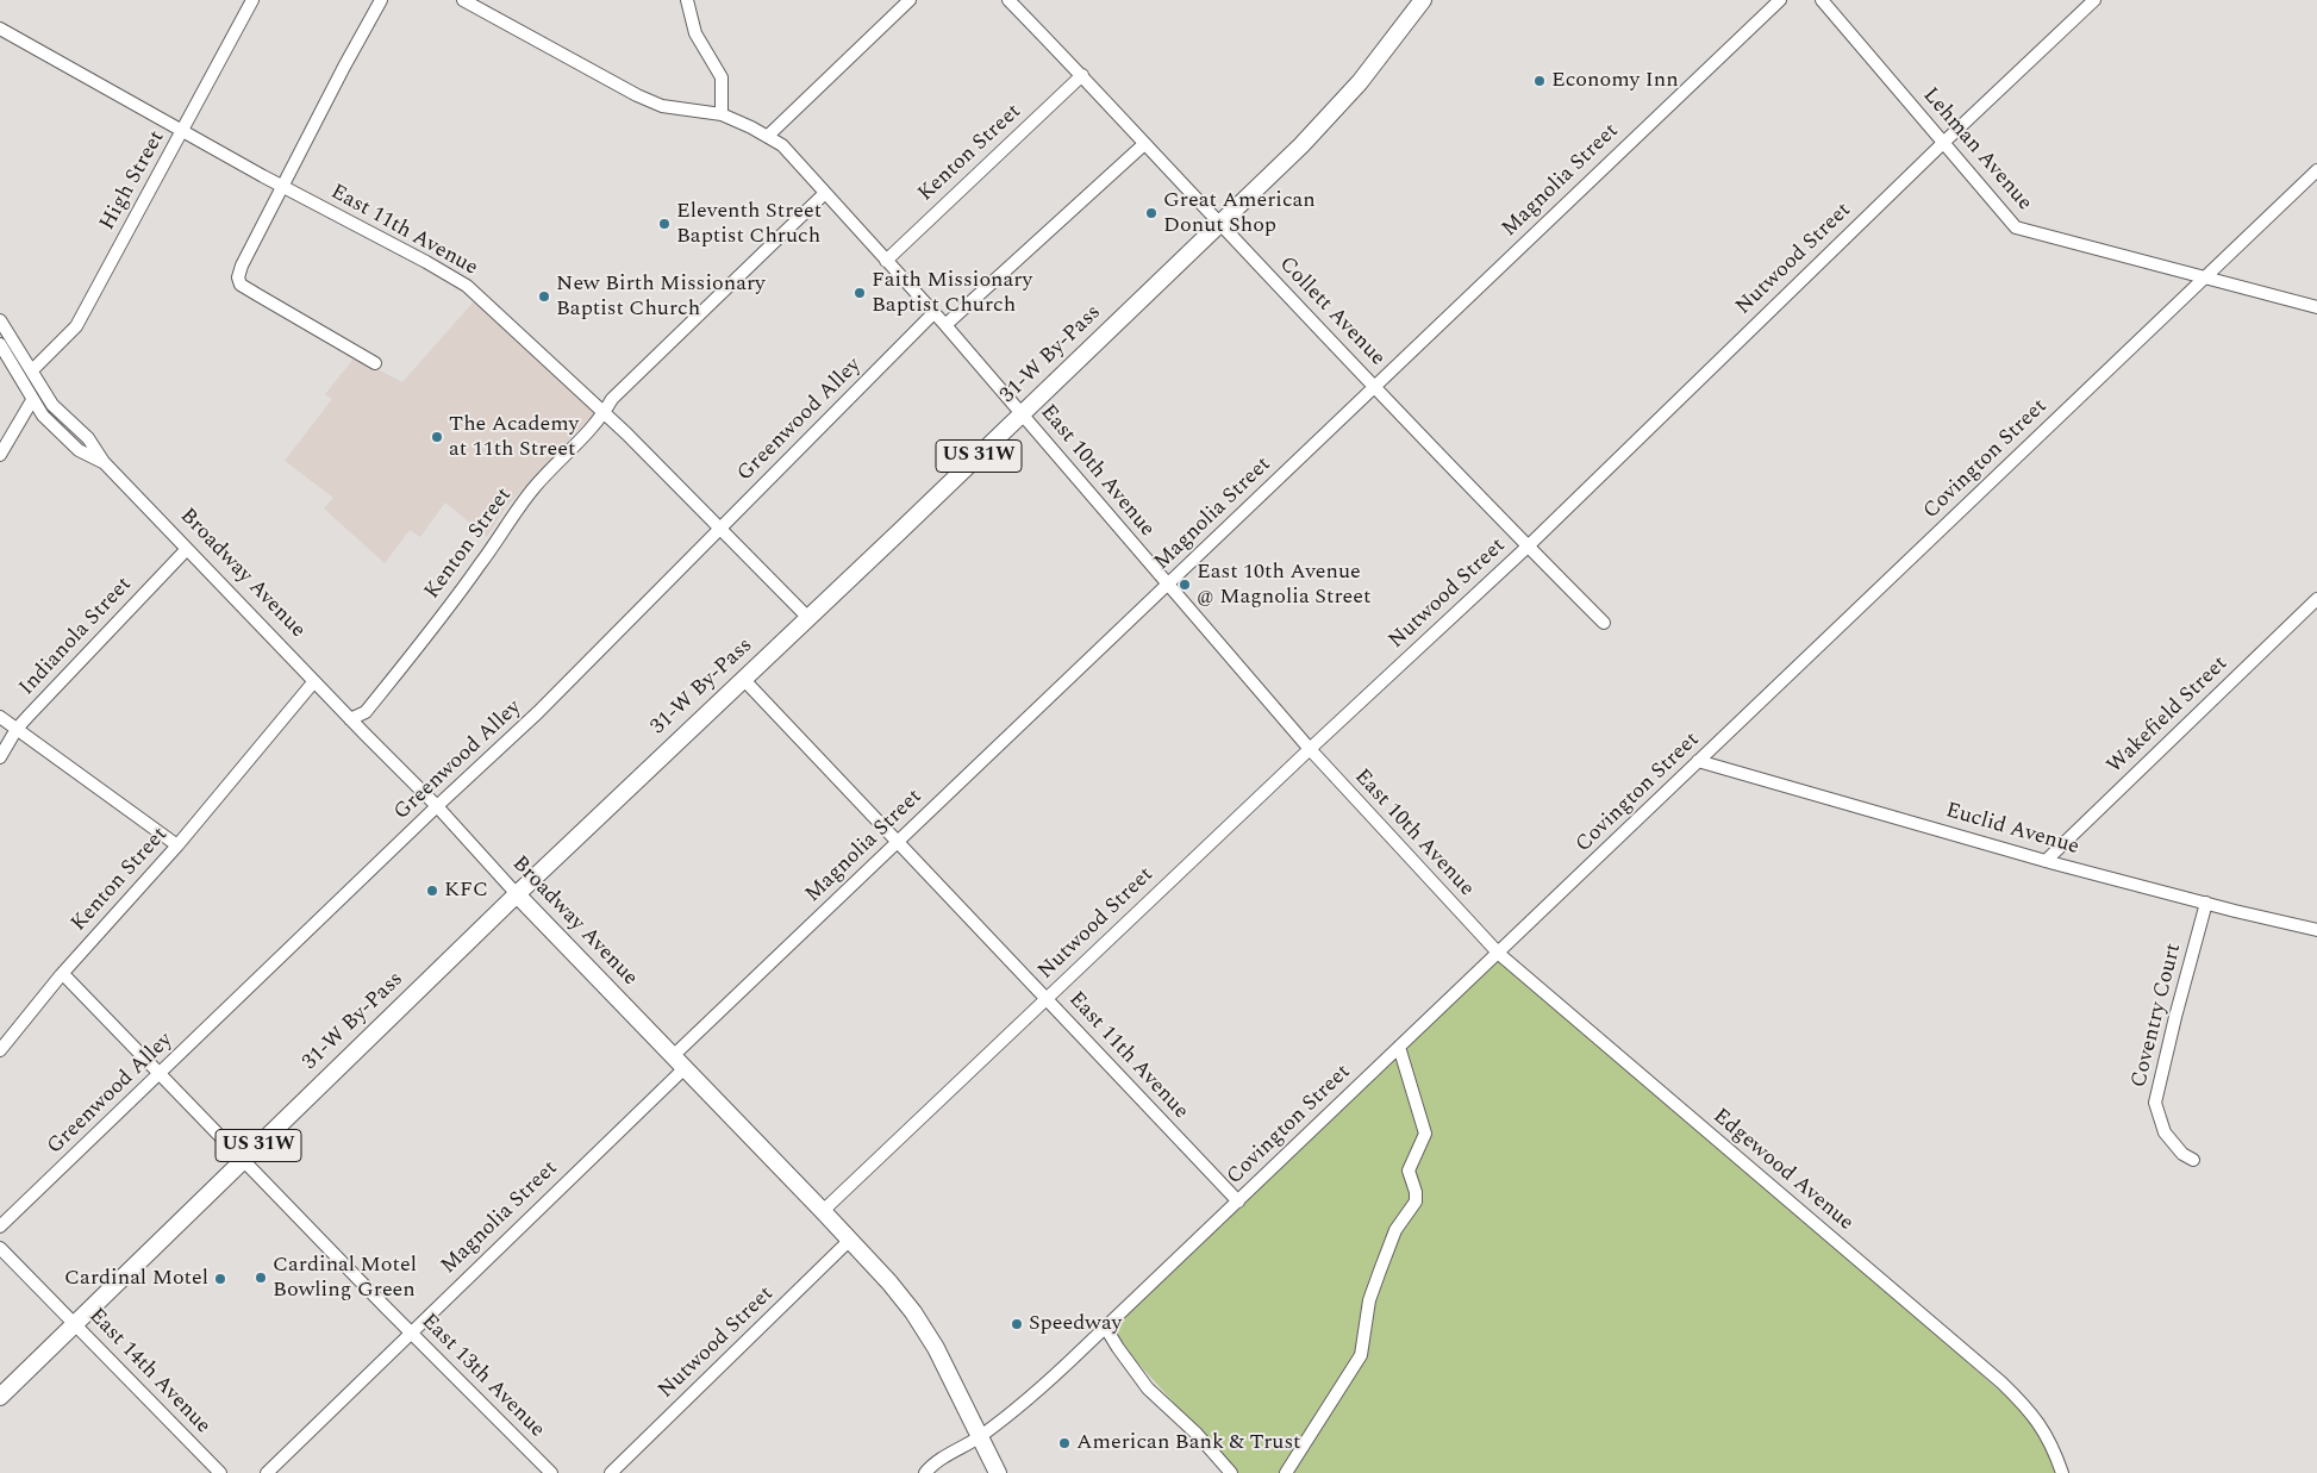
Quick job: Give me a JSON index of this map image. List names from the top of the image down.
{
  "streets": {
    "main road": ["31-W By-Pass", "US 31W", "Broadway Avenue"],
    "street": [
      "Lehman Avenue",
      "Kenton Street",
      "High Street",
      "Magnolia Street",
      "East 11th Avenue",
      "Nutwood Street",
      "Collett Avenue",
      "Greenwood Alley",
      "Covington Street",
      "East 10th Avenue",
      "Indianola Street",
      "Wakefield Street",
      "Euclid Avenue",
      "Coventry Court",
      "Edgewood Avenue",
      "East 14th Avenue",
      "East 13th Avenue"
    ]
  },
  "crossings": [
    ["Lehman Avenue", "Nutwood Street"],
    ["Lehman Avenue", "Covington Street"],
    ["Kenton Street", "East 11th Avenue"],
    ["Kenton Street", "Collett Avenue"],
    ["Kenton Street", "East 10th Avenue"],
    ["Kenton Street", "Broadway Avenue"],
    ["Kenton Street", "East 13th Avenue"],
    ["High Street", "East 11th Avenue"],
    ["High Street", "Broadway Avenue"],
    ["Magnolia Street", "East 11th Avenue"],
    ["Magnolia Street", "Collett Avenue"],
    ["Magnolia Street", "East 10th Avenue"],
    ["Magnolia Street", "Broadway Avenue"],
    ["Magnolia Street", "East 13th Avenue"],
    ["East 11th Avenue", "Nutwood Street"],
    ["East 11th Avenue", "31-W By-Pass"],
    ["East 11th Avenue", "Greenwood Alley"],
    ["East 11th Avenue", "Covington Street"],
    ["Nutwood Street", "Collett Avenue"],
    ["Nutwood Street", "East 10th Avenue"],
    ["Nutwood Street", "Broadway Avenue"],
    ["Collett Avenue", "31-W By-Pass"],
    ["31-W By-Pass", "East 10th Avenue"],
    ["31-W By-Pass", "Broadway Avenue"],
    ["31-W By-Pass", "East 14th Avenue"],
    ["31-W By-Pass", "East 13th Avenue"],
    ["Greenwood Alley", "East 10th Avenue"],
    ["Greenwood Alley", "Broadway Avenue"],
    ["Greenwood Alley", "East 13th Avenue"],
    ["Covington Street", "East 10th Avenue"],
    ["Covington Street", "Broadway Avenue"],
    ["Covington Street", "Euclid Avenue"],
    ["Covington Street", "Edgewood Avenue"],
    ["East 10th Avenue", "Edgewood Avenue"],
    ["Broadway Avenue", "Indianola Street"],
    ["Wakefield Street", "Euclid Avenue"],
    ["Euclid Avenue", "Coventry Court"]
  ],
  "places": [
    "Economy Inn",
    "Great American Donut Shop",
    "Eleventh Street Baptist Chruch",
    "Faith Missionary Baptist Church",
    "New Birth Missionary Baptist Church",
    "The Academy at 11th Street",
    "East 10th Avenue @ Magnolia Street",
    "KFC",
    "Cardinal Motel Bowling Green",
    "Cardinal Motel",
    "Speedway",
    "American Bank & Trust"
  ]
}
